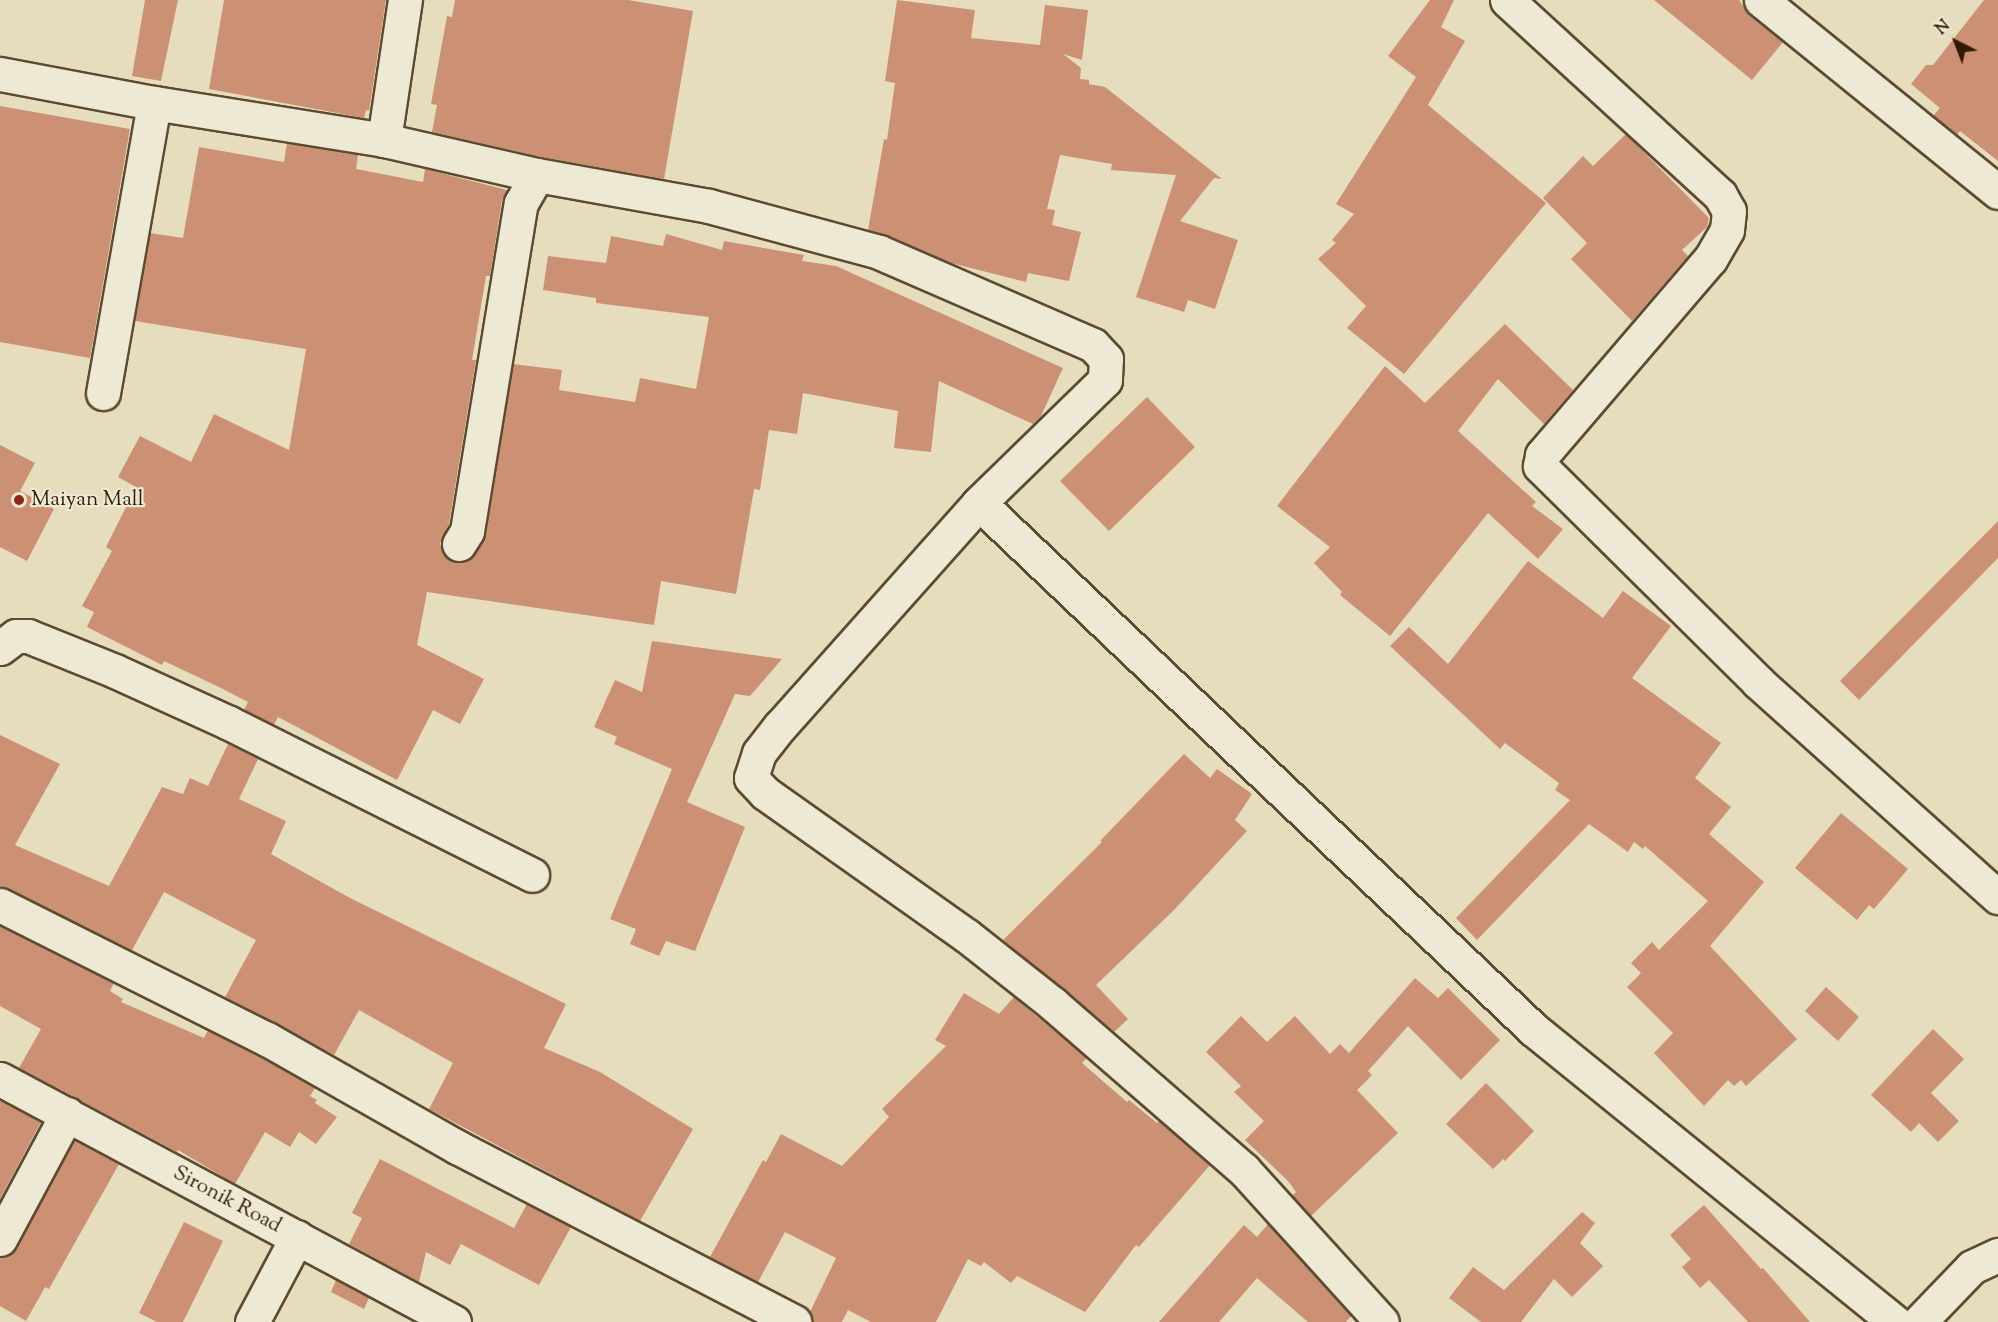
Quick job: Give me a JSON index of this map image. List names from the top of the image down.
{
  "streets": {
    "street": ["Sironik Road"]
  },
  "places": ["Maiyan Mall"],
  "north": "top left"
}
